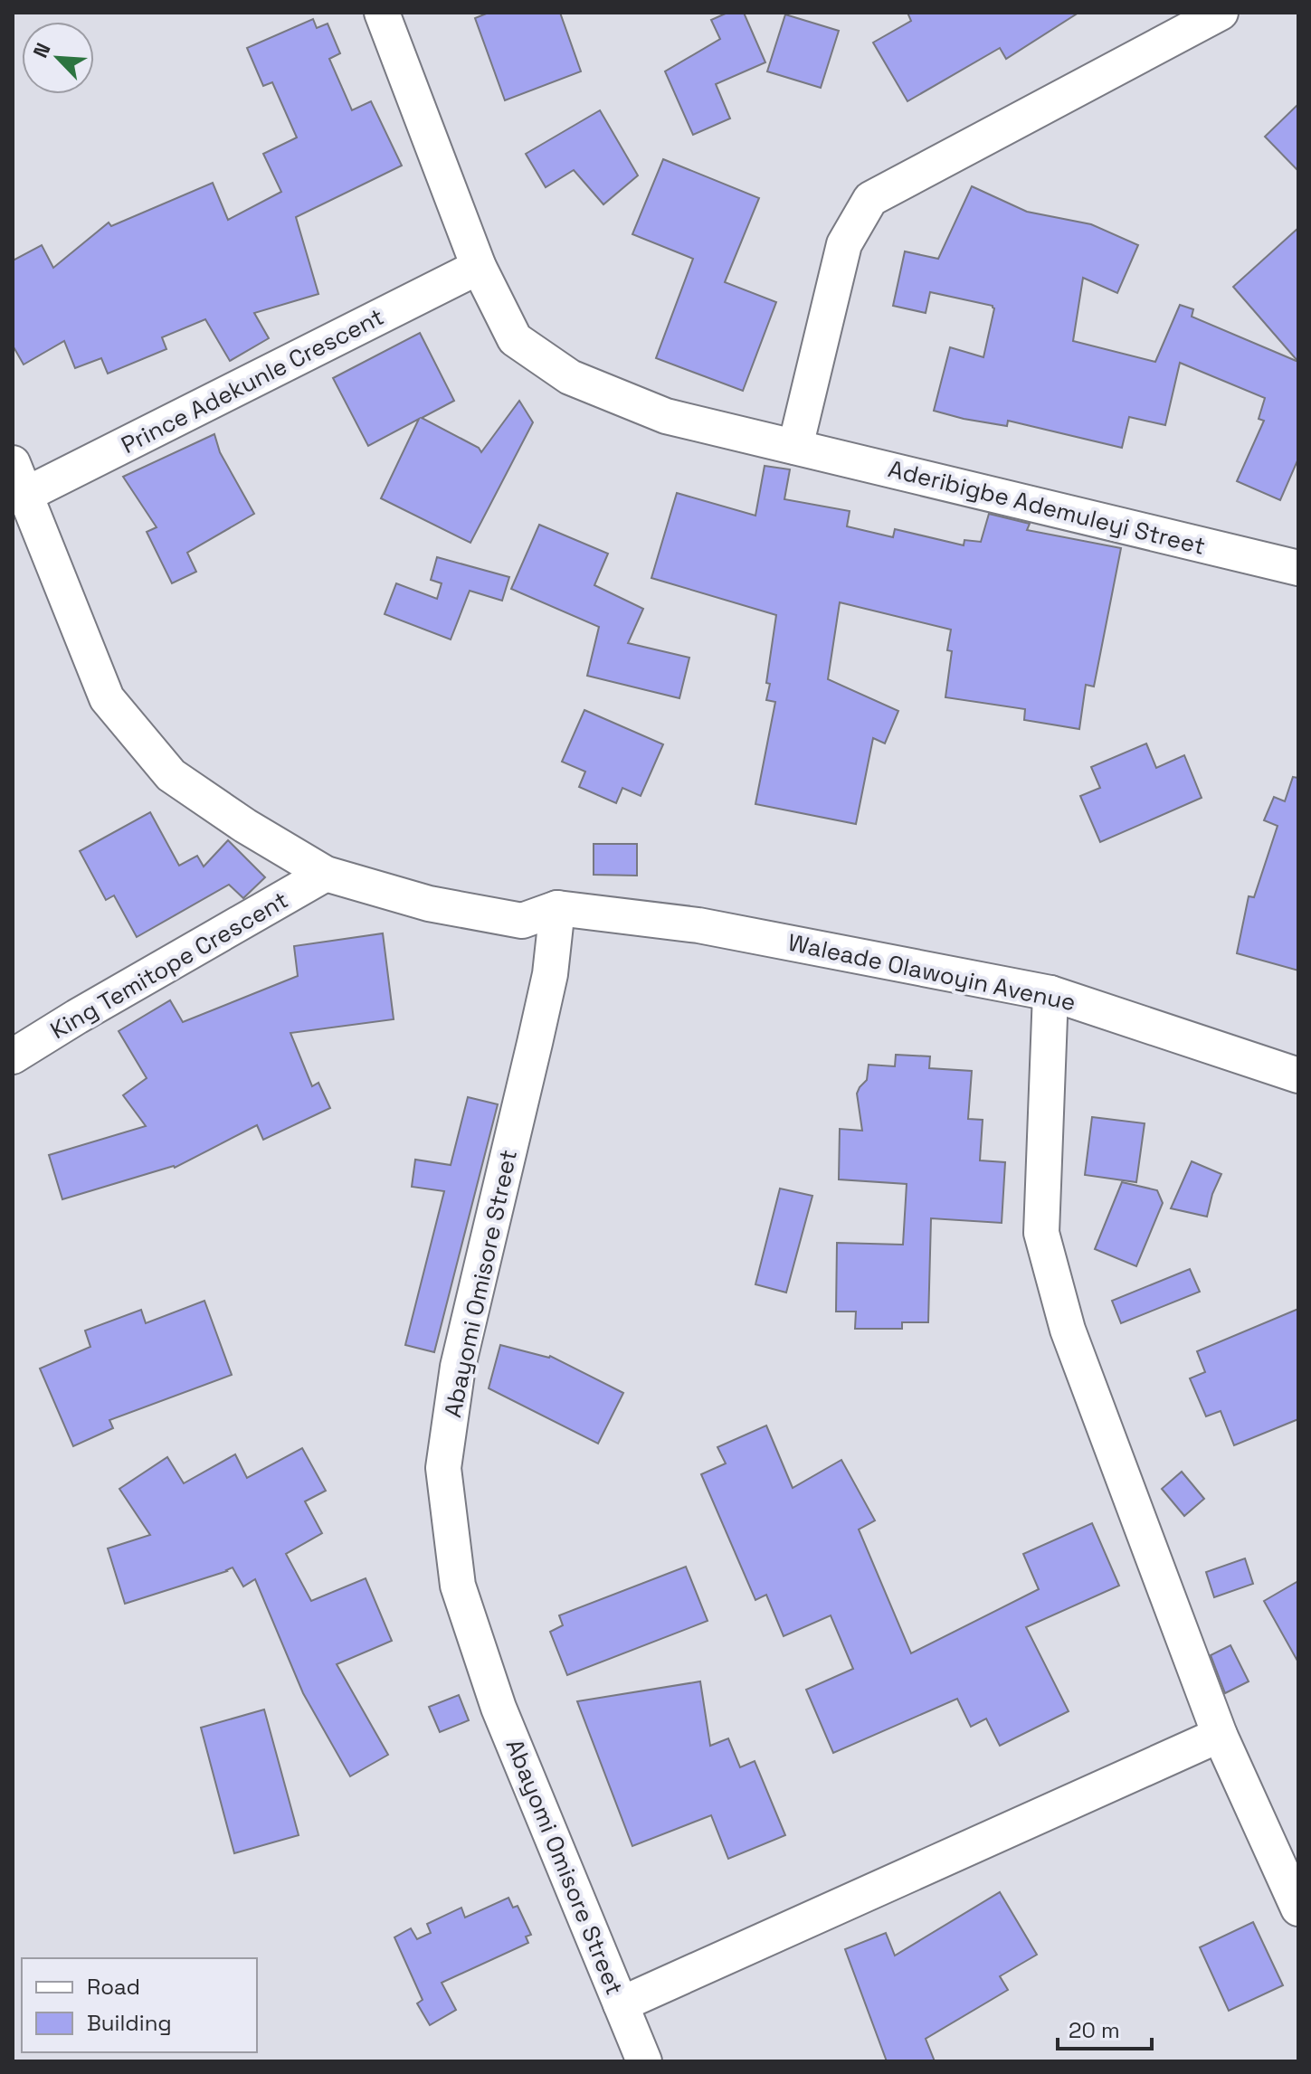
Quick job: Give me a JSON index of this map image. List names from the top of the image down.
{
  "streets": {
    "street": [
      "Prince Adekunle Crescent",
      "Aderibigbe Ademuleyi Street",
      "King Temitope Crescent",
      "Waleade Olawoyin Avenue",
      "Abayomi Omisore Street"
    ]
  },
  "crossings": [
    ["Prince Adekunle Crescent", "Aderibigbe Ademuleyi Street"],
    ["Waleade Olawoyin Avenue", "Abayomi Omisore Street"]
  ],
  "legend": ["Road", "Building"],
  "scale_bar": "20 m",
  "north": "top left"
}
